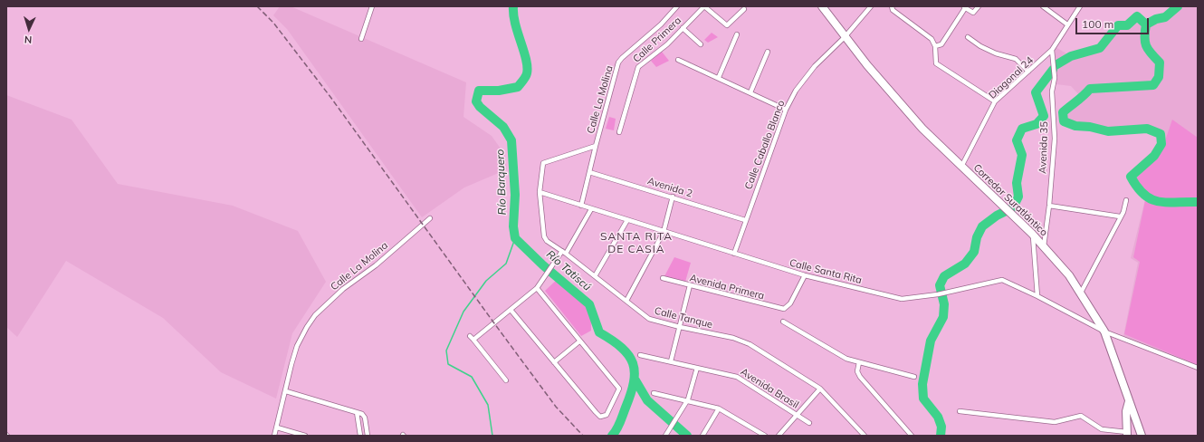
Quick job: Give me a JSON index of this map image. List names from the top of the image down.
{
  "streets": {
    "main road": ["Corredor Suratlántico"],
    "street": [
      "Calle Primera",
      "Diagonal 24",
      "Calle La Molina",
      "Calle Caballo Blanco",
      "Avenida 35",
      "Avenida 2",
      "Calle Santa Rita",
      "Avenida Primera",
      "Calle Tanque",
      "Avenida Brasil"
    ]
  },
  "crossings": [
    ["Diagonal 24", "Avenida 35"],
    ["Diagonal 24", "Corredor Suratlántico"],
    ["Calle La Molina", "Calle Tanque"],
    ["Calle Caballo Blanco", "Avenida 2"],
    ["Calle Caballo Blanco", "Corredor Suratlántico"],
    ["Calle Caballo Blanco", "Calle Santa Rita"],
    ["Avenida 35", "Corredor Suratlántico"],
    ["Corredor Suratlántico", "Calle Santa Rita"],
    ["Calle Santa Rita", "Avenida Primera"],
    ["Calle Santa Rita", "Calle Tanque"]
  ],
  "districts": ["SANTA RITA DE CASIA"],
  "water": ["Río Barquero", "Río Tatiscú"],
  "scale_bar": "100 m",
  "north": "bottom"
}
